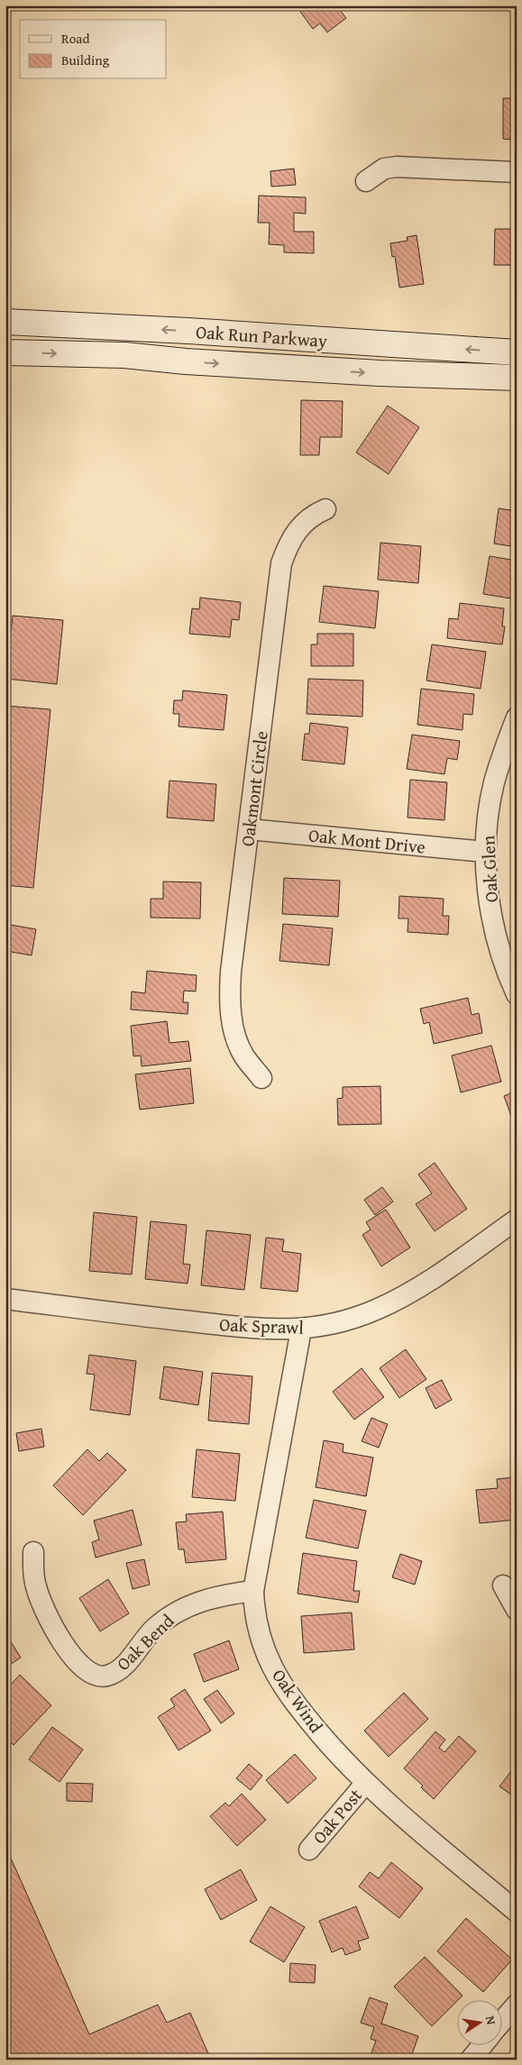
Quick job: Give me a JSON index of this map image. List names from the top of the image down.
{
  "streets": {
    "street": [
      "Oak Run Parkway",
      "Oakmont Circle",
      "Oak Mont Drive",
      "Oak Glen",
      "Oak Sprawl",
      "Oak Bend",
      "Oak Wind",
      "Oak Post"
    ]
  },
  "crossings": [
    ["Oakmont Circle", "Oak Mont Drive"],
    ["Oak Mont Drive", "Oak Glen"],
    ["Oak Sprawl", "Oak Wind"],
    ["Oak Bend", "Oak Wind"],
    ["Oak Wind", "Oak Post"]
  ],
  "legend": ["Road", "Building"],
  "north": "right"
}
